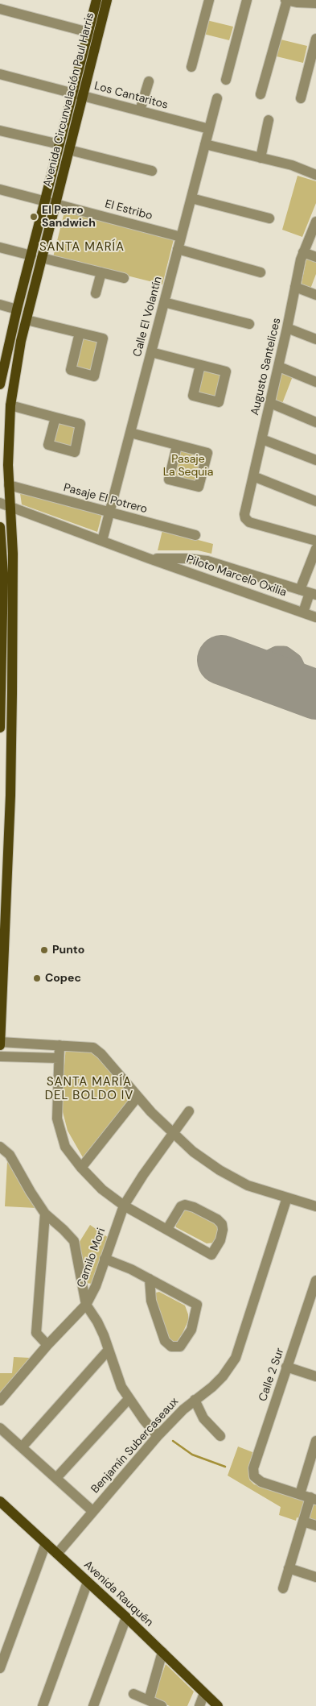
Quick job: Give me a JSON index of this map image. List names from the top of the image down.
{
  "streets": {
    "main road": ["Avenida Circunvalación Paul Harris", "Avenida Rauquén"],
    "street": [
      "Los Cantaritos",
      "El Estribo",
      "Calle El Volantín",
      "Augusto Santelices",
      "Pasaje El Potrero",
      "Piloto Marcelo Oxilia",
      "Camilo Mori",
      "Calle 2 Sur",
      "Benjamín Subercaseaux"
    ]
  },
  "crossings": [
    ["Los Cantaritos", "Avenida Circunvalación Paul Harris"],
    ["Los Cantaritos", "Calle El Volantín"],
    ["Avenida Circunvalación Paul Harris", "El Estribo"],
    ["Avenida Circunvalación Paul Harris", "Pasaje El Potrero"],
    ["Avenida Circunvalación Paul Harris", "Piloto Marcelo Oxilia"],
    ["El Estribo", "Calle El Volantín"],
    ["Calle El Volantín", "Pasaje El Potrero"],
    ["Calle El Volantín", "Piloto Marcelo Oxilia"],
    ["Benjamín Subercaseaux", "Avenida Rauquén"]
  ],
  "districts": ["SANTA MARÍA", "SANTA MARÍA DEL BOLDO IV"],
  "parks": ["Pasaje La Sequia"],
  "places": ["El Perro Sandwich", "Punto", "Copec"]
}
